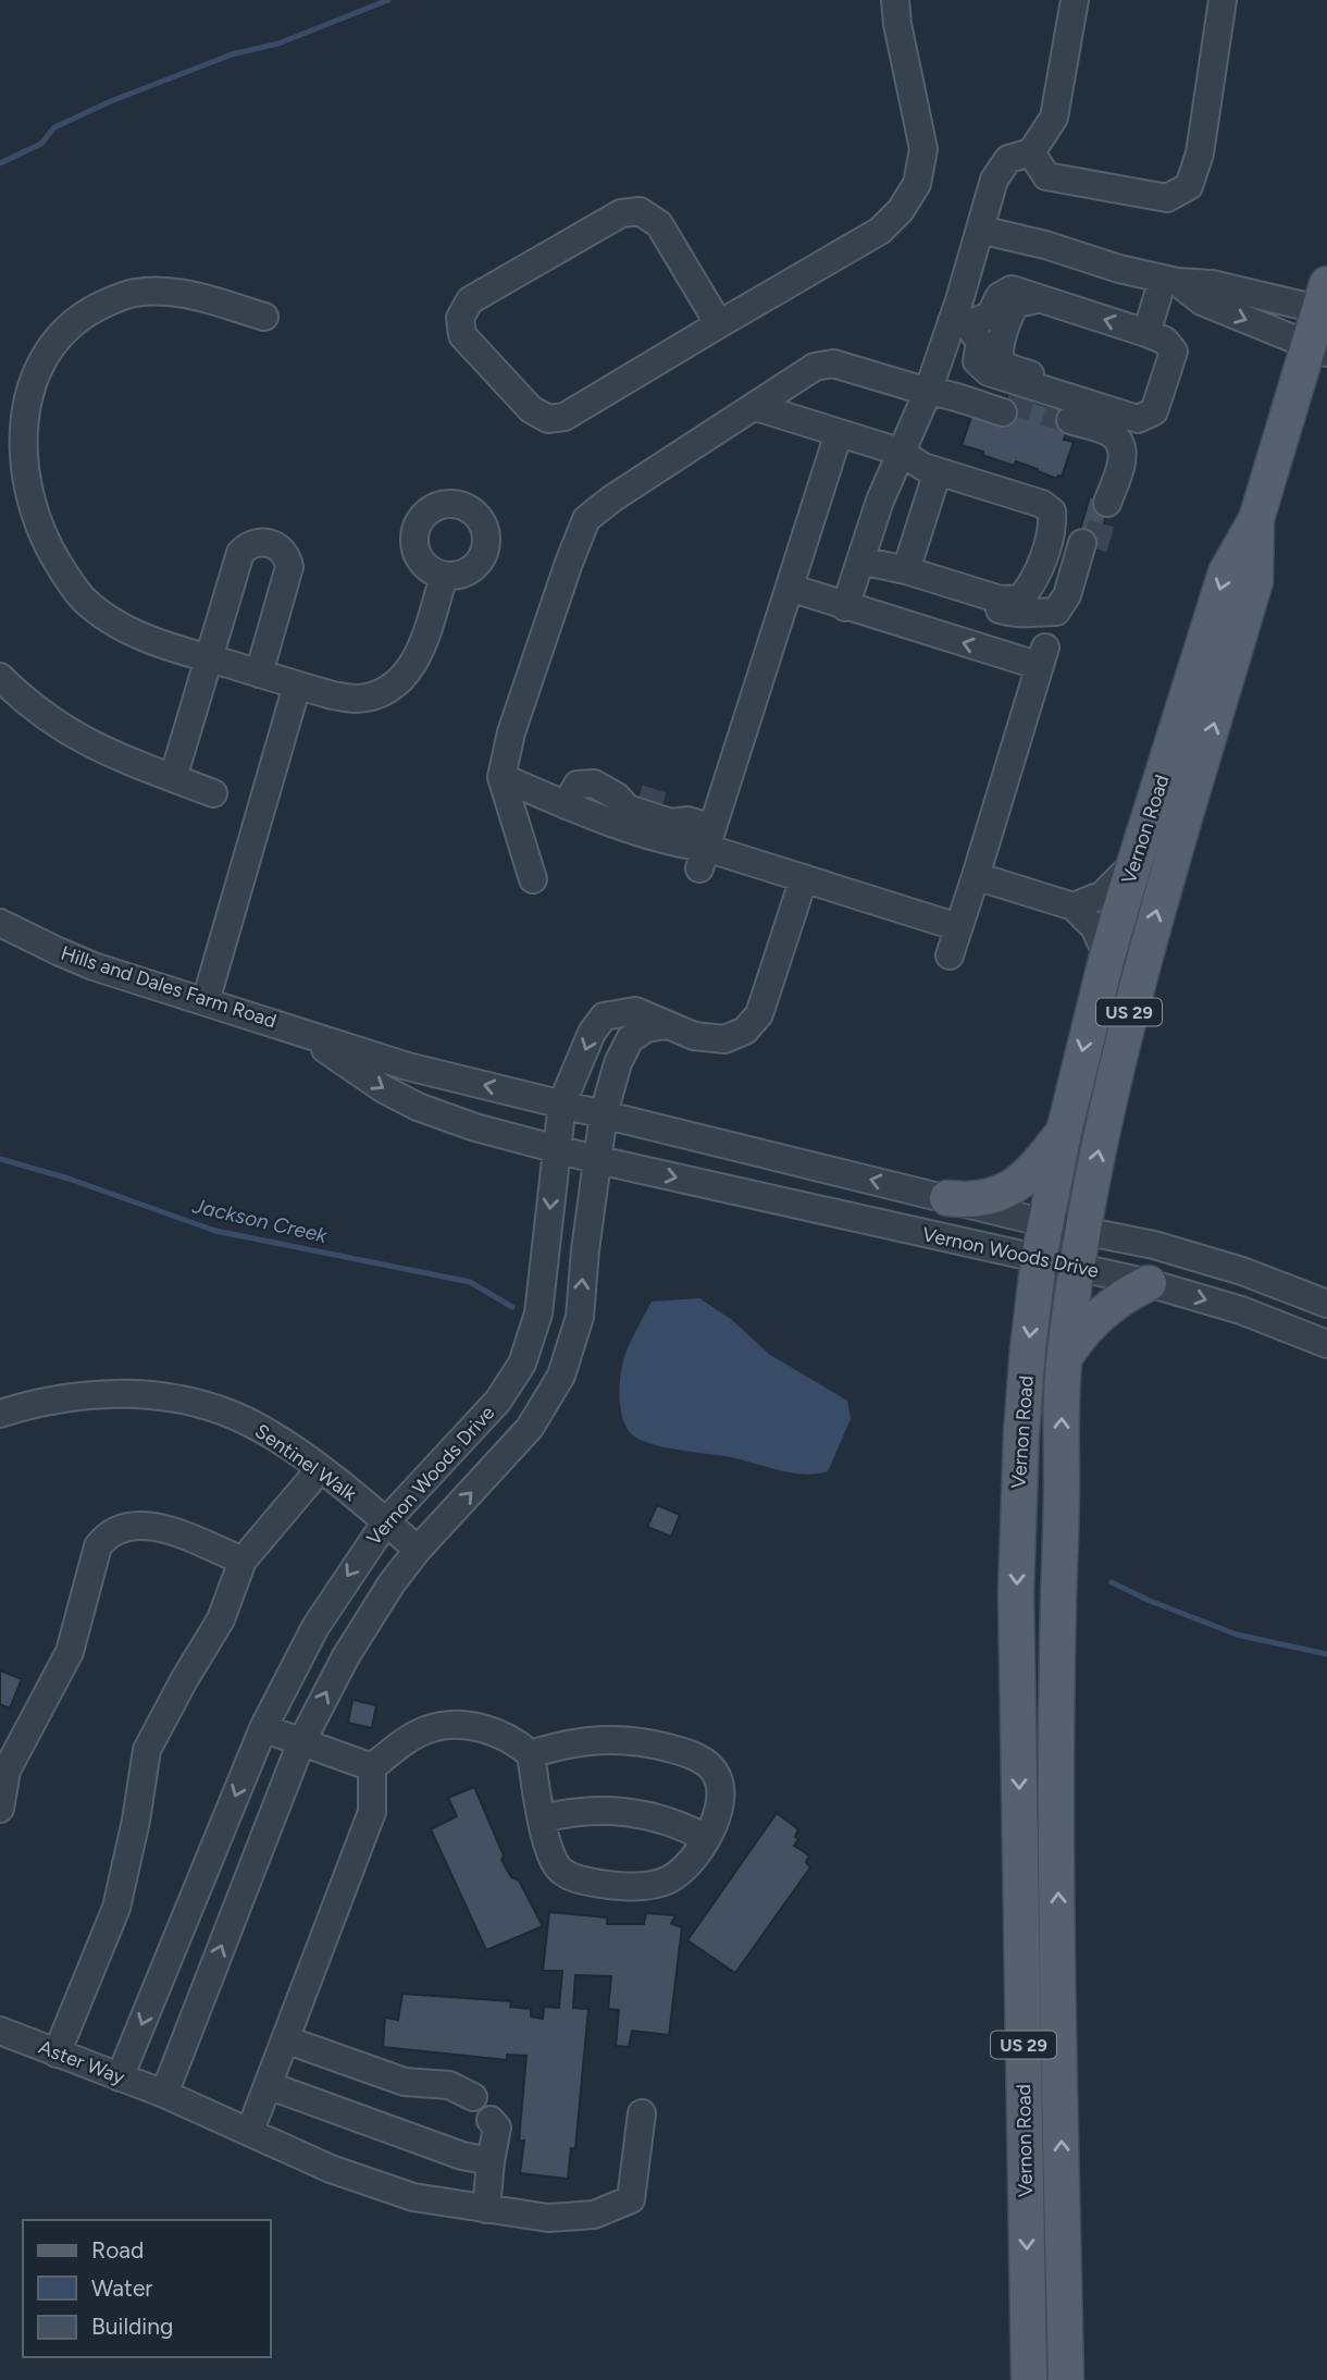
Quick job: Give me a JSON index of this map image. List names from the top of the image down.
{
  "streets": {
    "main road": ["Vernon Road", "US 29"],
    "street": [
      "Hills and Dales Farm Road",
      "Vernon Woods Drive",
      "Sentinel Walk",
      "Aster Way"
    ]
  },
  "crossings": [
    ["Vernon Road", "Vernon Woods Drive"],
    ["Hills and Dales Farm Road", "Vernon Woods Drive"],
    ["Vernon Woods Drive", "Sentinel Walk"],
    ["Vernon Woods Drive", "Aster Way"]
  ],
  "water": ["Jackson Creek"],
  "legend": ["Road", "Water", "Building"]
}
